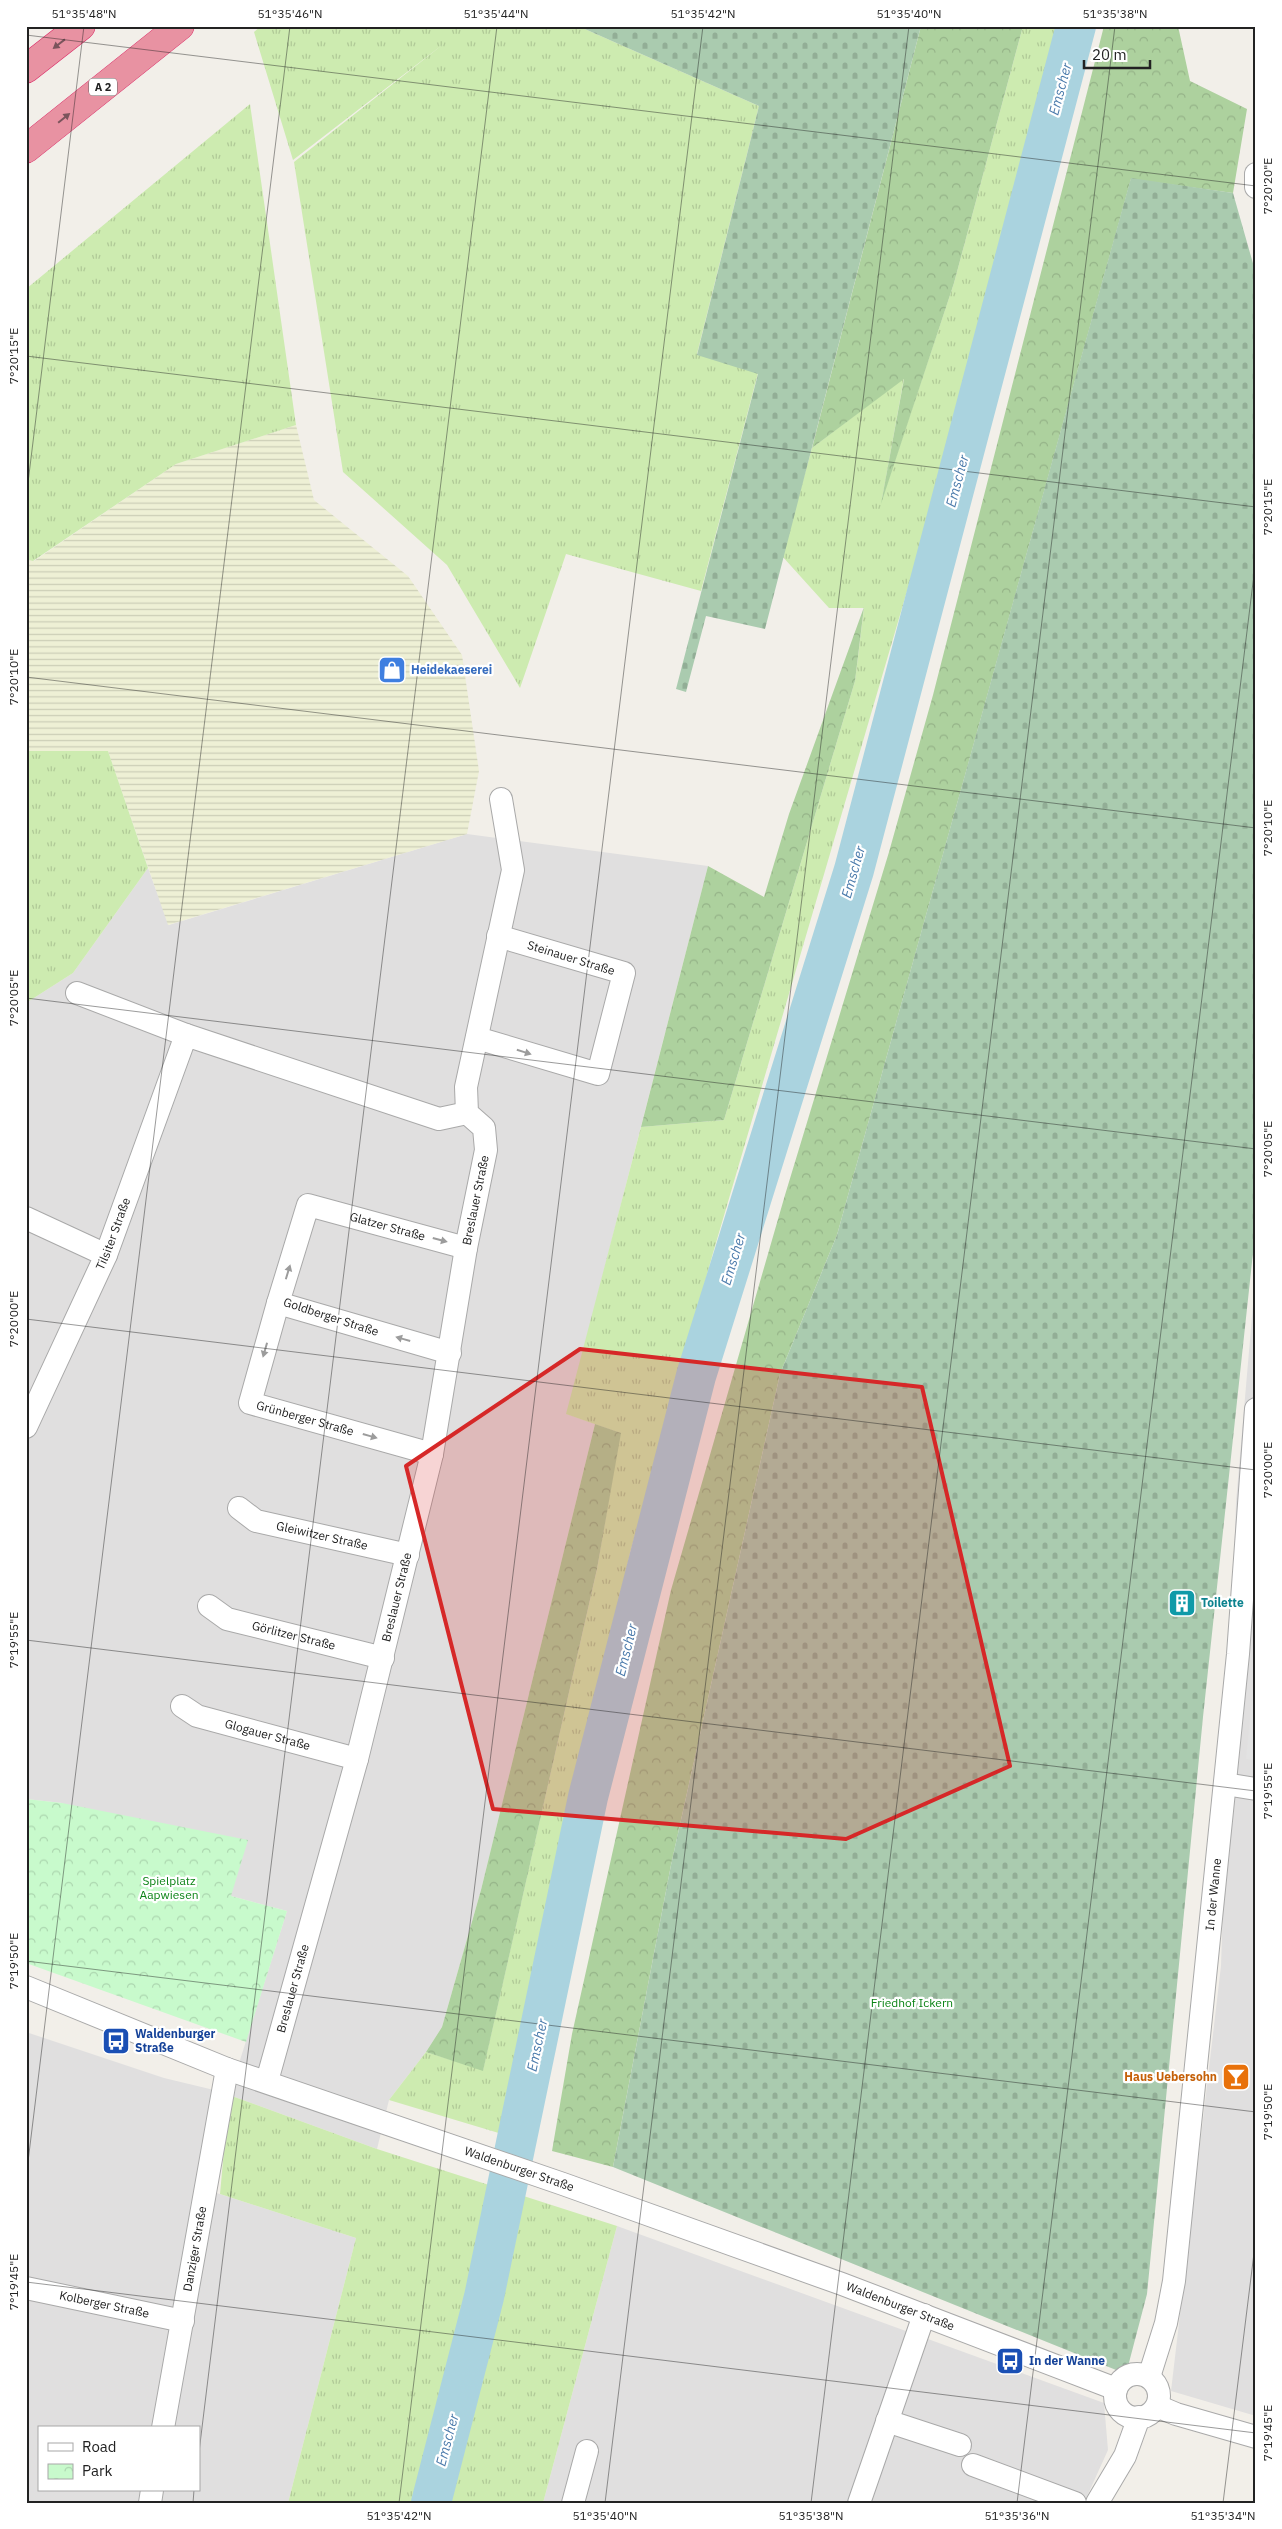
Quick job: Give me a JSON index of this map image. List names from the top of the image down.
{
  "streets": {
    "highway": ["A 2"],
    "street": [
      "Steinauer Straße",
      "Breslauer Straße",
      "Glatzer Straße",
      "Tilsiter Straße",
      "Goldberger Straße",
      "Grünberger Straße",
      "Gleiwitzer Straße",
      "Görlitzer Straße",
      "Glogauer Straße",
      "In der Wanne",
      "Waldenburger Straße",
      "Danziger Straße",
      "Kolberger Straße"
    ]
  },
  "crossings": [
    ["Breslauer Straße", "Glatzer Straße"],
    ["Breslauer Straße", "Goldberger Straße"],
    ["Breslauer Straße", "Grünberger Straße"],
    ["Breslauer Straße", "Gleiwitzer Straße"],
    ["Breslauer Straße", "Görlitzer Straße"],
    ["Breslauer Straße", "Glogauer Straße"],
    ["Breslauer Straße", "Waldenburger Straße"],
    ["Glatzer Straße", "Goldberger Straße"],
    ["Goldberger Straße", "Grünberger Straße"],
    ["In der Wanne", "Waldenburger Straße"],
    ["Waldenburger Straße", "Danziger Straße"],
    ["Danziger Straße", "Kolberger Straße"]
  ],
  "water": ["Emscher"],
  "parks": ["Spielplatz Aapwiesen", "Friedhof Ickern"],
  "places": {
    "shop": ["Heidekaeserei"],
    "building": ["Toilette"],
    "bus stop": ["Waldenburger Straße", "In der Wanne"],
    "bar": ["Haus Uebersohn"]
  },
  "legend": ["Road", "Park"],
  "scale_bar": "20 m",
  "coordinates": [
    "51°35'48\"N",
    "51°35'46\"N",
    "51°35'44\"N",
    "51°35'42\"N",
    "51°35'40\"N",
    "51°35'38\"N",
    "7°20'20\"E",
    "7°20'15\"E",
    "7°20'10\"E",
    "7°20'05\"E",
    "7°20'00\"E",
    "7°19'55\"E",
    "7°19'50\"E",
    "7°19'45\"E",
    "51°35'36\"N",
    "51°35'34\"N"
  ]
}
